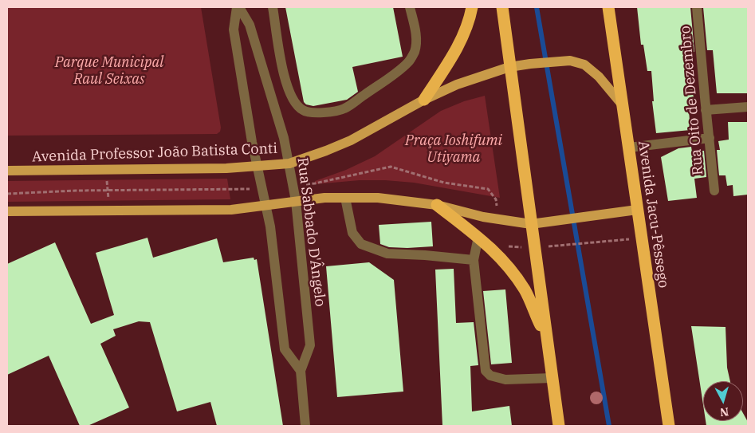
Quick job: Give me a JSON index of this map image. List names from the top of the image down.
{
  "streets": {
    "highway": ["Avenida Jacu-Pêssego"],
    "main road": ["Avenida Professor João Batista Conti"],
    "street": ["Rua Oito de Dezembro", "Rua Sabbado D'Ângelo"]
  },
  "crossings": [
    ["Avenida Professor João Batista Conti", "Avenida Jacu-Pêssego"],
    ["Avenida Professor João Batista Conti", "Rua Sabbado D'Ângelo"]
  ],
  "parks": ["Parque Municipal Raul Seixas", "Praça Ioshifumi Utiyama"],
  "north": "bottom"
}
